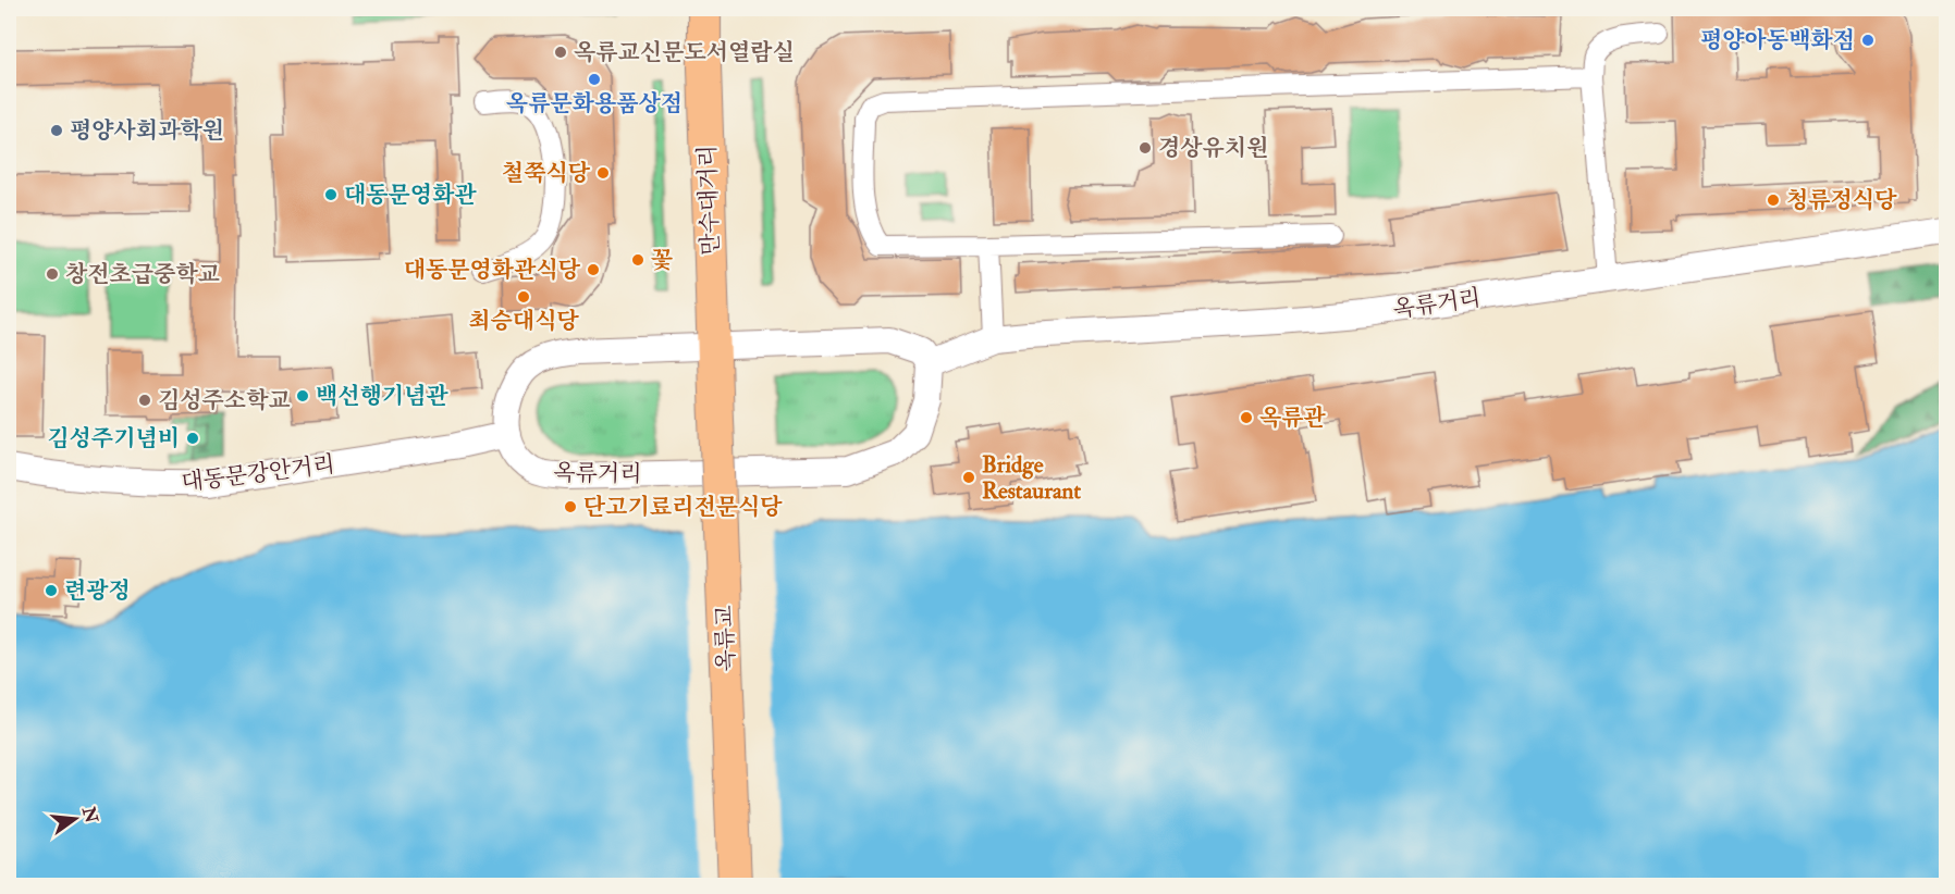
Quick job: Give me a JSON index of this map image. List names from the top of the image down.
{
  "streets": {
    "main road": ["만수대거리", "옥류교"],
    "street": ["옥류거리", "대동문강안거리"]
  },
  "crossings": [
    ["만수대거리", "옥류거리"],
    ["만수대거리", "옥류교"],
    ["옥류거리", "대동문강안거리"]
  ],
  "places": [
    "평양아동백화점",
    "옥류교신문도서열람실",
    "옥류문화용품상점",
    "평양사회과학원",
    "경상유치원",
    "철쭉식당",
    "대동문영화관",
    "청류정식당",
    "꽃",
    "대동문영화관식당",
    "창전초급중학교",
    "최승대식당",
    "백선행기념관",
    "김성주소학교",
    "옥류관",
    "김성주기념비",
    "Bridge Restaurant",
    "단고기료리전문식당",
    "련광정"
  ],
  "north": "right"
}
